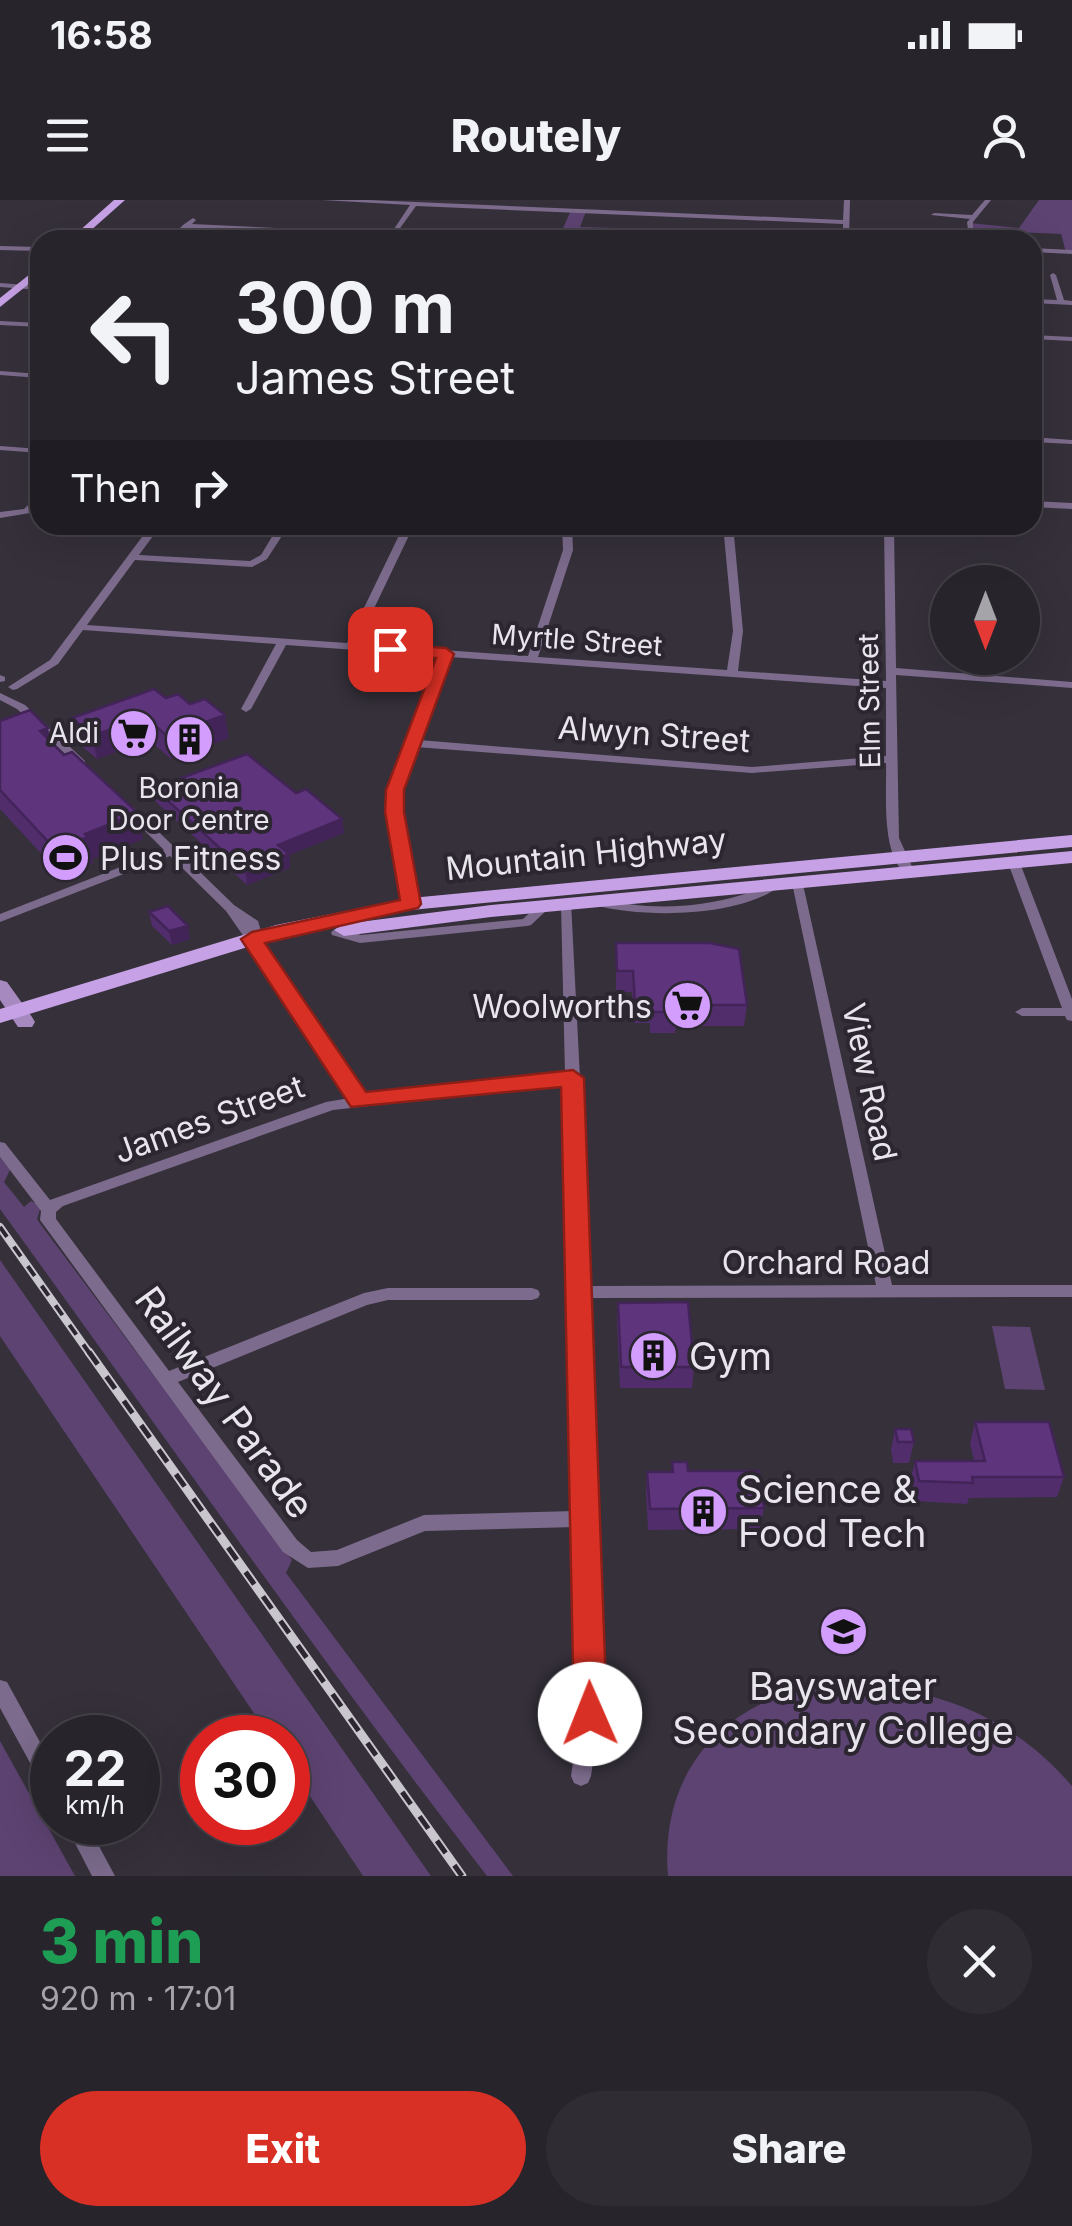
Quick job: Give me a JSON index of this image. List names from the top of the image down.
{
  "streets": {
    "main road": ["Mountain Highway"],
    "street": [
      "Myrtle Street",
      "Elm Street",
      "Alwyn Street",
      "View Road",
      "James Street",
      "Orchard Road",
      "Railway Parade"
    ]
  },
  "crossings": [
    ["Myrtle Street", "Elm Street"],
    ["Elm Street", "Alwyn Street"],
    ["Elm Street", "Mountain Highway"],
    ["Mountain Highway", "View Road"],
    ["View Road", "Orchard Road"],
    ["James Street", "Railway Parade"]
  ],
  "places": {
    "supermarket": ["Aldi", "Woolworths"],
    "building": ["Boronia Door Centre", "Gym", "Science & Food Tech"],
    "sports": ["Plus Fitness"],
    "school or university": ["Bayswater Secondary College"]
  },
  "north": "bottom",
  "page": {
    "status": "16:58",
    "header": "Routely",
    "turn": ["300 m", "James Street"],
    "then": "Then",
    "speed": "22 km/h",
    "limit": "30",
    "heading": ["3 min", "920 m · 17:01"],
    "buttons": ["Exit", "Share"]
  }
}
